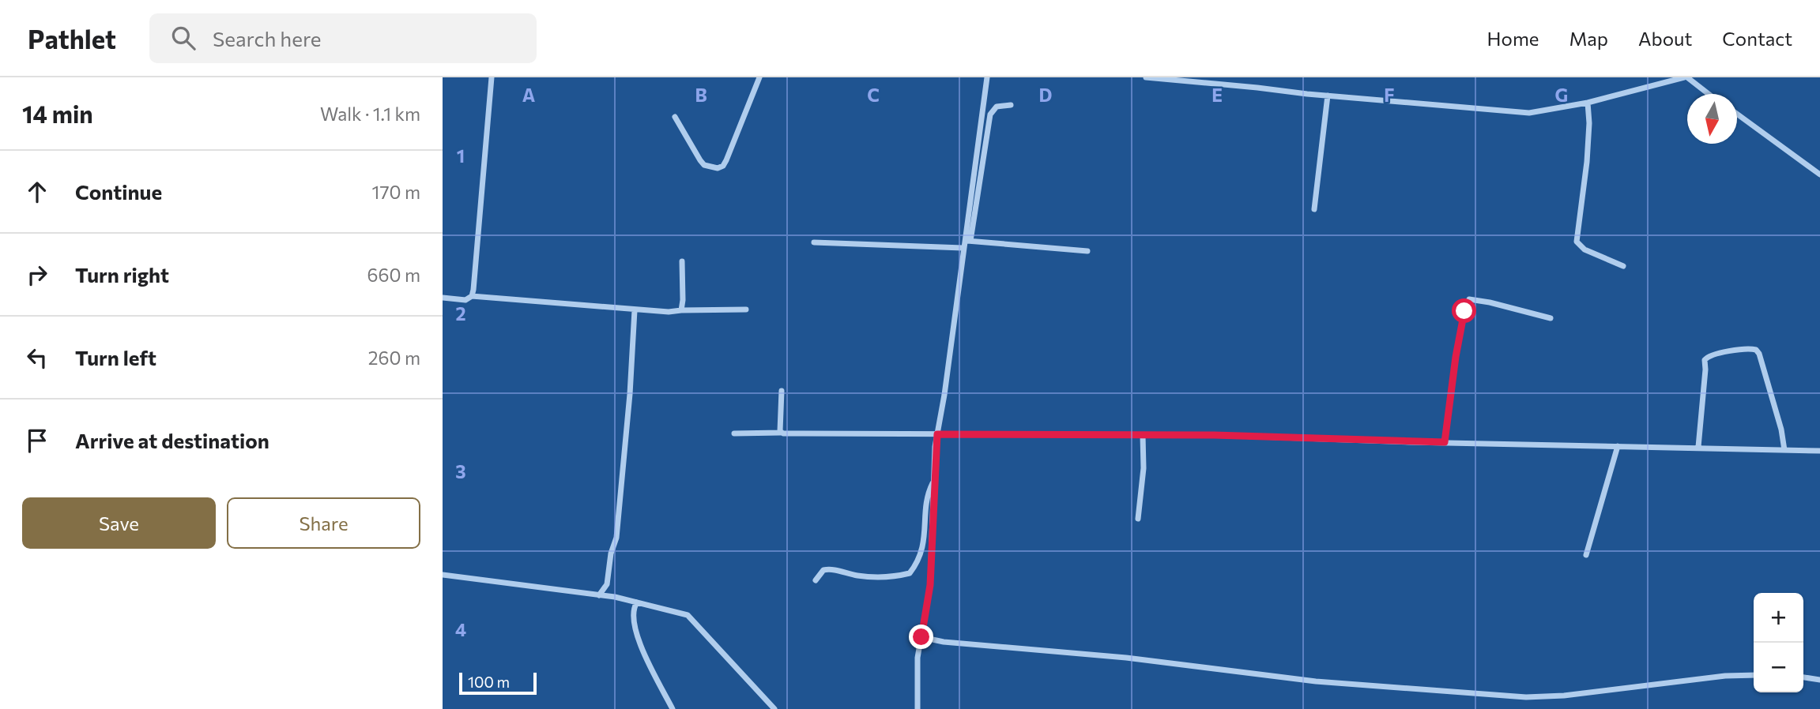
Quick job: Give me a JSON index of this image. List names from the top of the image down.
{
  "scale_bar": "100 m",
  "north": "bottom",
  "page": {
    "header": "Pathlet",
    "search": "Search here",
    "nav": [
      "Home",
      "Map",
      "About",
      "Contact"
    ],
    "heading": ["14 min", "Walk · 1.1 km"],
    "list": [
      ["Continue", "170 m"],
      ["Turn right", "660 m"],
      ["Turn left", "260 m"],
      "Arrive at destination"
    ],
    "buttons": ["Save", "Share"],
    "map_buttons": ["+", "−"],
    "scale": "100 m"
  },
  "grid": {
    "columns": [
      "A",
      "B",
      "C",
      "D",
      "E",
      "F",
      "G"
    ],
    "rows": [
      "1",
      "2",
      "3",
      "4"
    ]
  }
}
